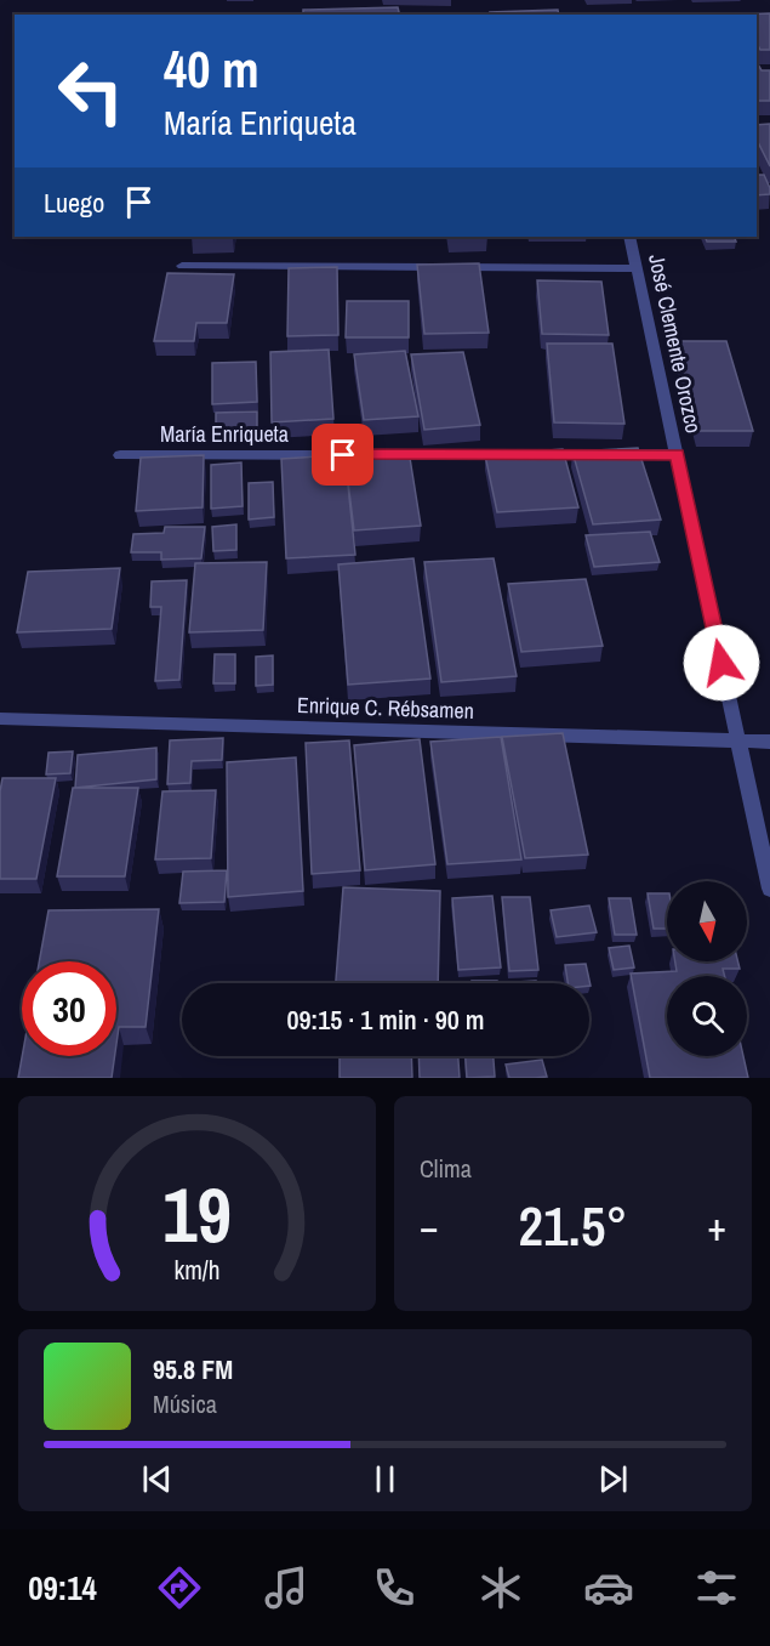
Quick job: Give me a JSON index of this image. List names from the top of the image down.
{
  "streets": {
    "street": ["José Clemente Orozco", "María Enriqueta", "Enrique C. Rébsamen"]
  },
  "crossings": [
    ["José Clemente Orozco", "Enrique C. Rébsamen"]
  ],
  "north": "bottom",
  "page": {
    "turn": ["40 m", "María Enriqueta"],
    "then": "Luego",
    "limit": "30",
    "trip": "09:15 · 1 min · 90 m",
    "tile": "Clima",
    "heat": ["−", "21.5°", "+"],
    "song": ["95.8 FM", "Música"],
    "tabs": "09:14",
    "gauge": ["19", "km/h"]
  }
}
